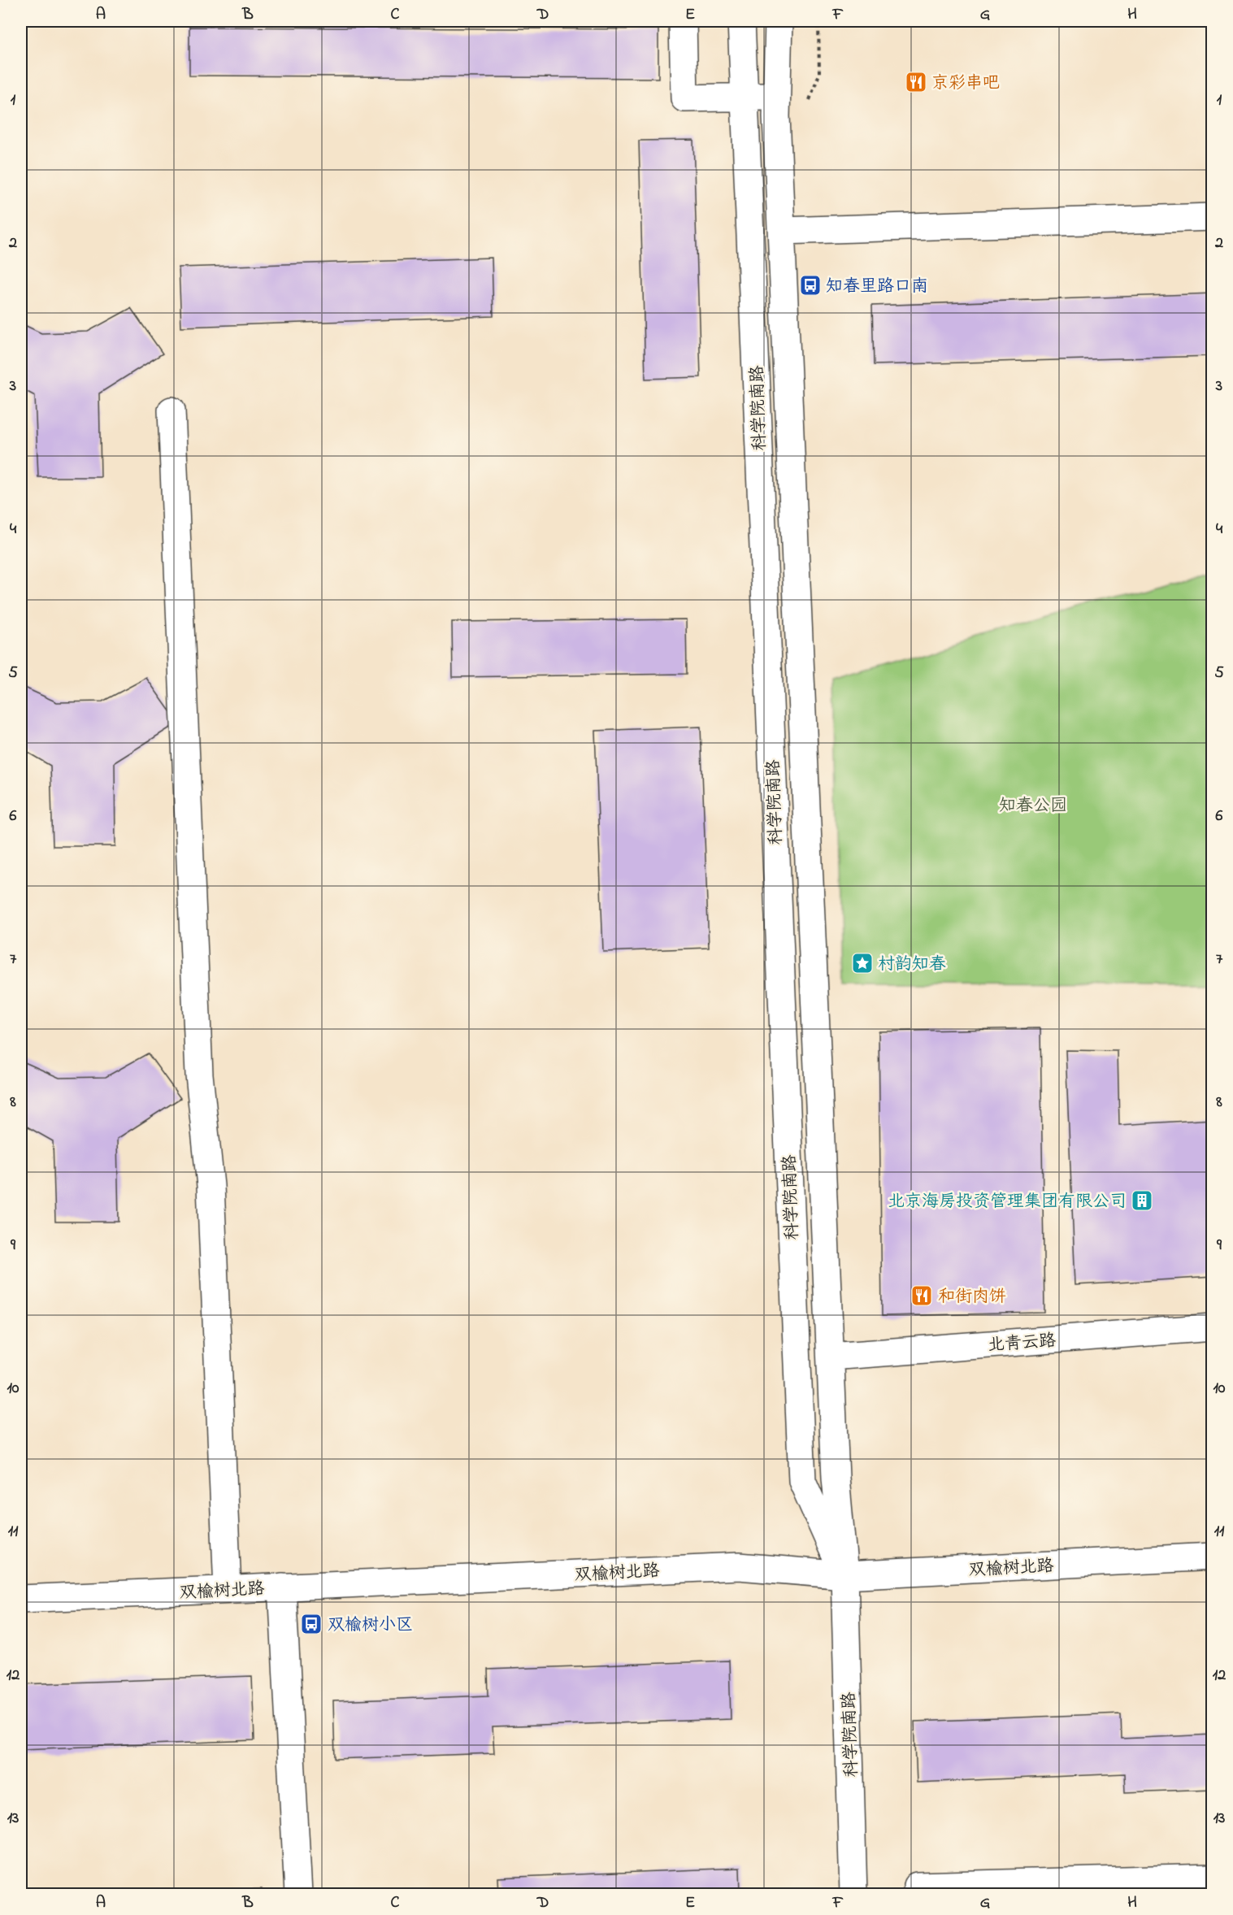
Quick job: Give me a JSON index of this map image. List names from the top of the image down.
{
  "streets": {
    "street": ["科学院南路", "北青云路", "双榆树北路"]
  },
  "crossings": [
    ["科学院南路", "北青云路"],
    ["科学院南路", "双榆树北路"]
  ],
  "parks": ["知春公园"],
  "places": {
    "restaurant": ["京彩串吧", "和街肉饼"],
    "bus stop": ["知春里路口南", "双榆树小区"],
    "place": ["村韵知春"],
    "building": ["北京海房投资管理集团有限公司"]
  },
  "grid": {
    "columns": [
      "A",
      "B",
      "C",
      "D",
      "E",
      "F",
      "G",
      "H"
    ],
    "rows": [
      "1",
      "2",
      "3",
      "4",
      "5",
      "6",
      "7",
      "8",
      "9",
      "10",
      "11",
      "12",
      "13"
    ]
  }
}
